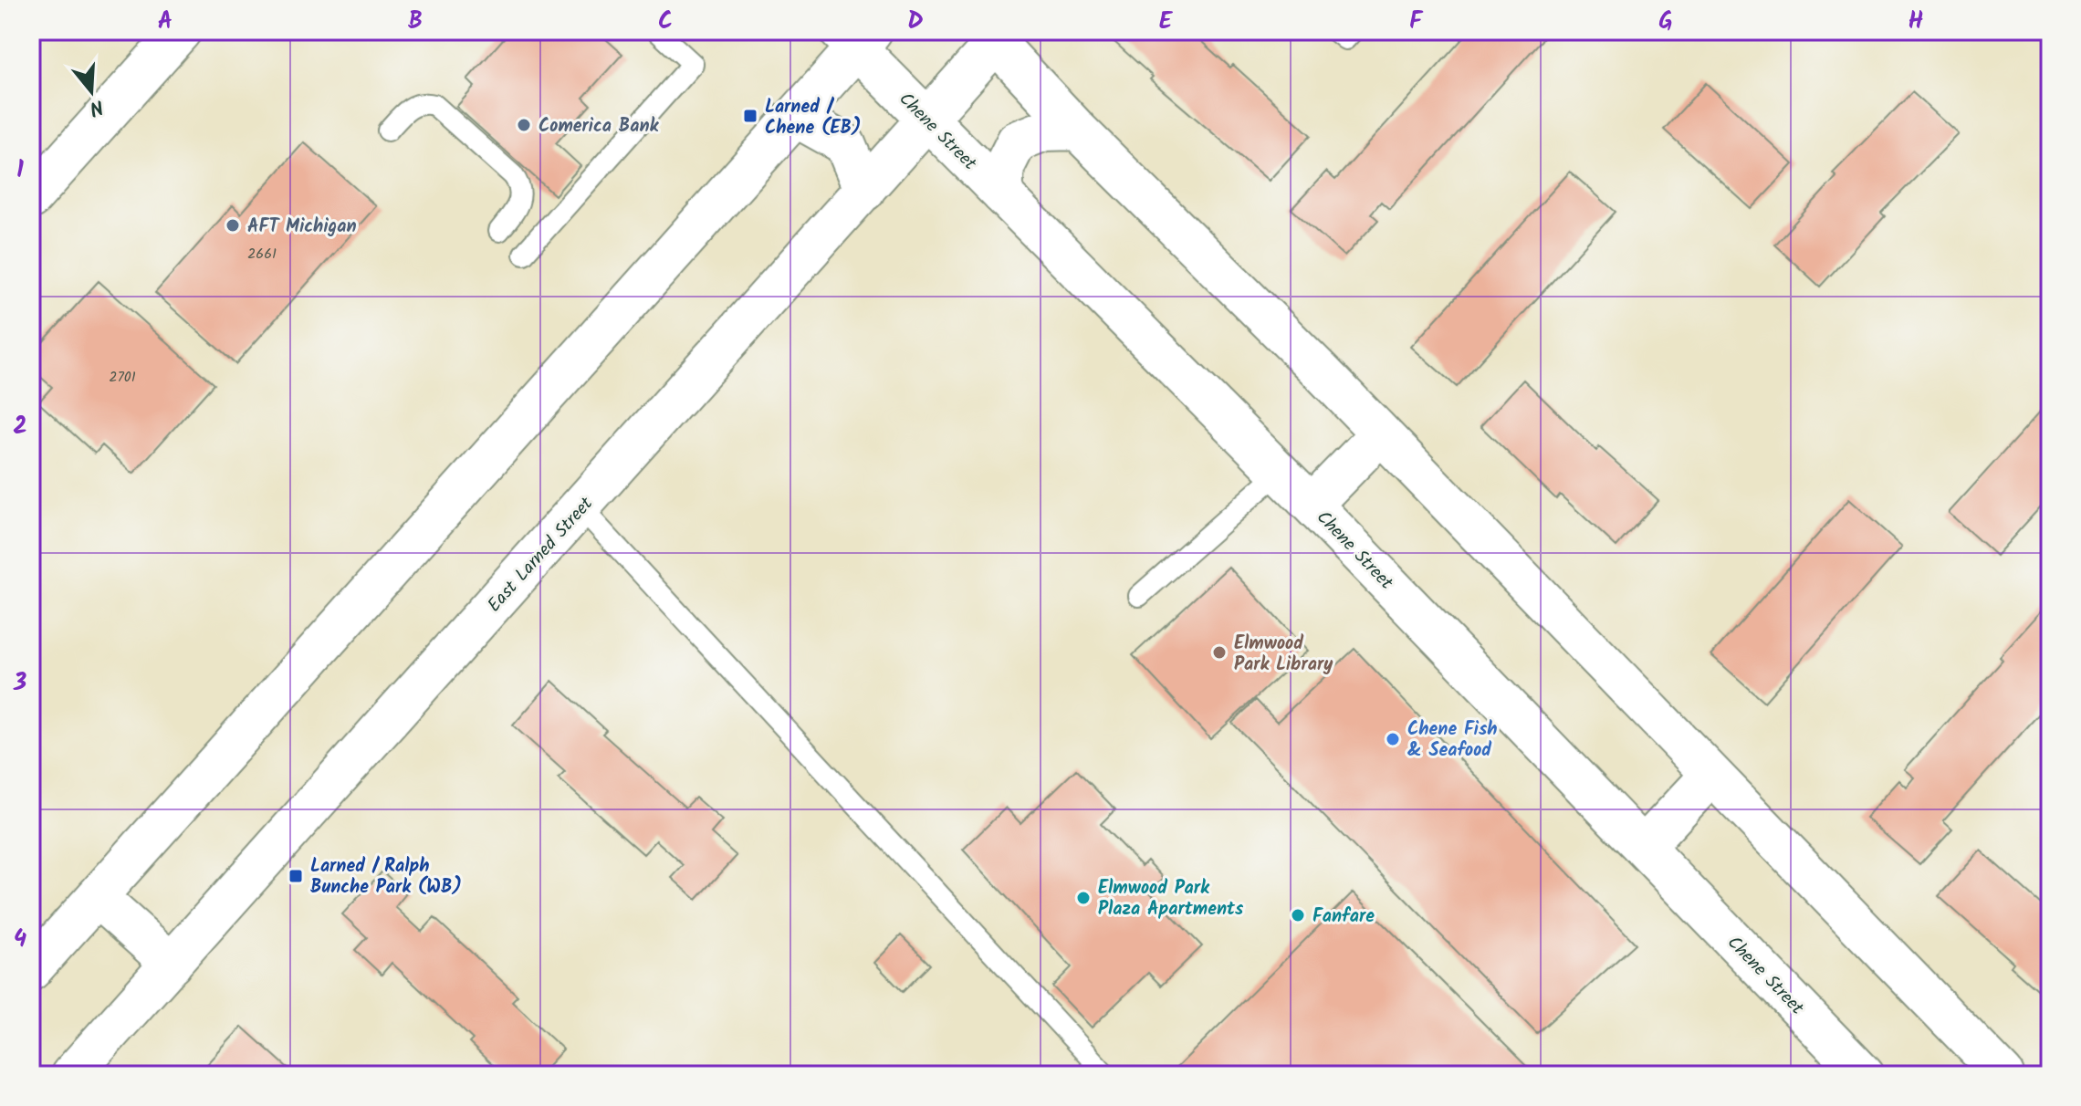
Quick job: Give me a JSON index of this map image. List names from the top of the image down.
{
  "streets": {
    "street": ["Chene Street", "East Larned Street"]
  },
  "crossings": [
    ["Chene Street", "East Larned Street"]
  ],
  "places": {
    "transit": ["Larned / Chene (EB)", "Larned / Ralph Bunche Park (WB)"],
    "other": [
      "Comerica Bank",
      "AFT Michigan",
      "Elmwood Park Library",
      "Chene Fish & Seafood",
      "Elmwood Park Plaza Apartments",
      "Fanfare"
    ]
  },
  "house_numbers": ["2661", "2701"],
  "north": "bottom",
  "grid": {
    "columns": [
      "A",
      "B",
      "C",
      "D",
      "E",
      "F",
      "G",
      "H"
    ],
    "rows": [
      "1",
      "2",
      "3",
      "4"
    ]
  }
}
